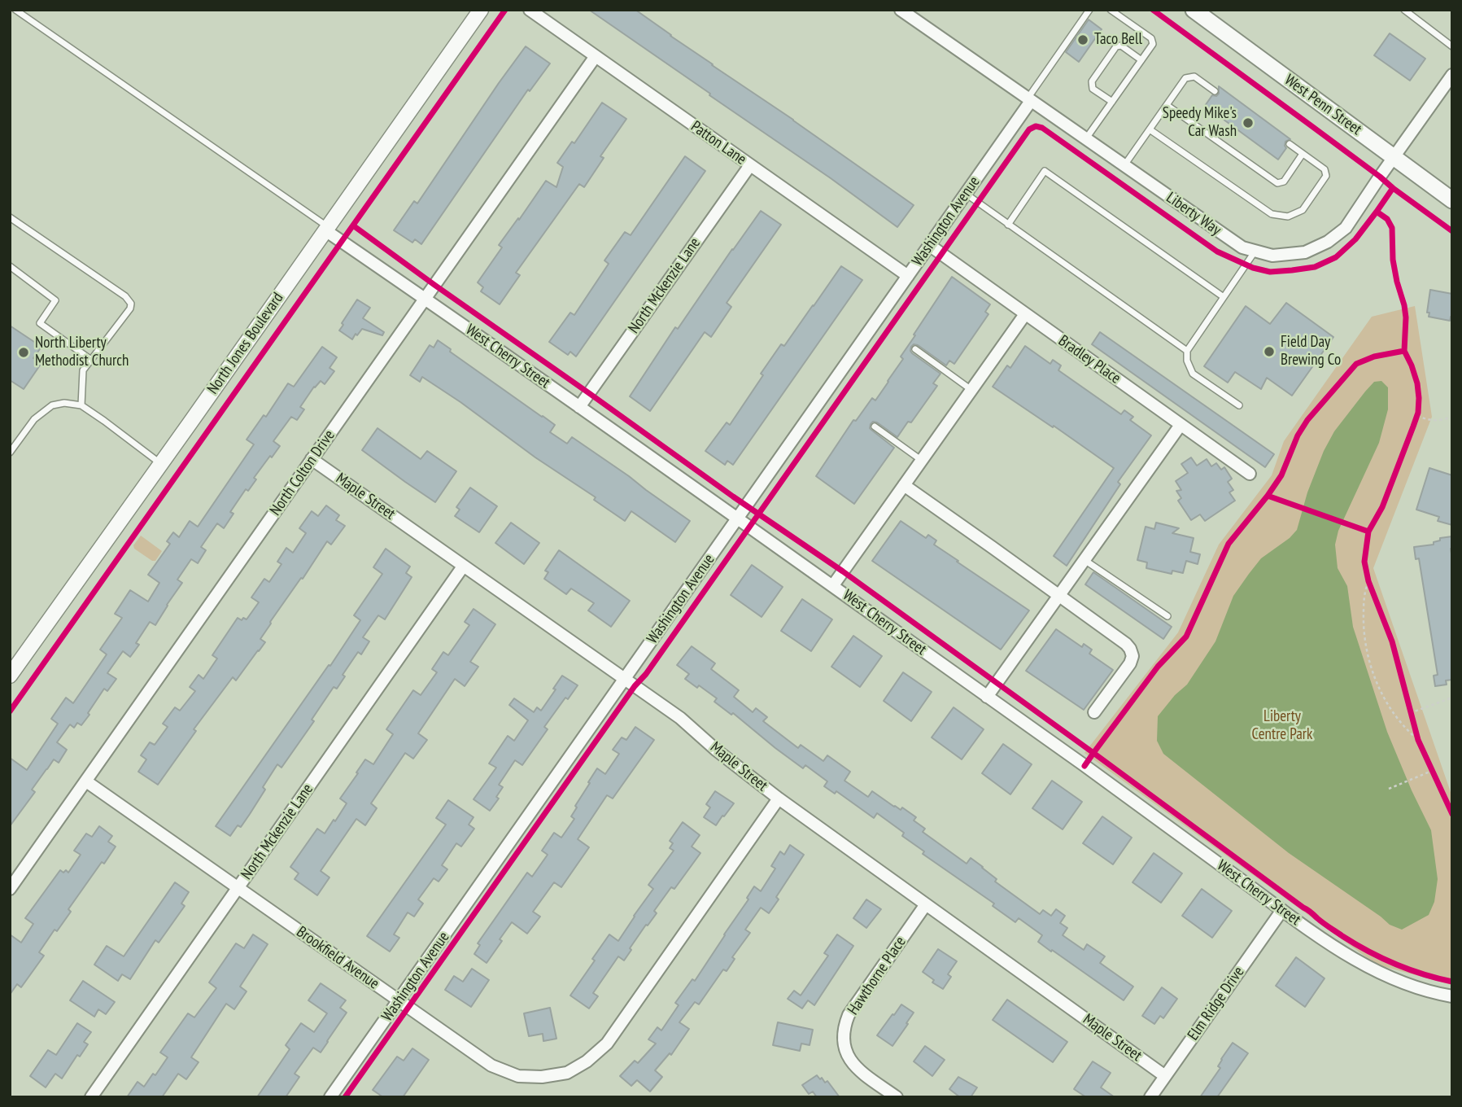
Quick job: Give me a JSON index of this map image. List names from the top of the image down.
{
  "streets": {
    "main road": ["West Penn Street"],
    "street": [
      "Patton Lane",
      "Liberty Way",
      "Washington Avenue",
      "North Mckenzie Lane",
      "North Jones Boulevard",
      "West Cherry Street",
      "Bradley Place",
      "North Colton Drive",
      "Maple Street",
      "Brookfield Avenue",
      "Hawthorne Place",
      "Elm Ridge Drive"
    ]
  },
  "crossings": [
    ["West Penn Street", "Liberty Way"],
    ["Patton Lane", "Washington Avenue"],
    ["Patton Lane", "North Mckenzie Lane"],
    ["Patton Lane", "North Colton Drive"],
    ["Liberty Way", "Washington Avenue"],
    ["Washington Avenue", "West Cherry Street"],
    ["Washington Avenue", "Bradley Place"],
    ["Washington Avenue", "Maple Street"],
    ["Washington Avenue", "Brookfield Avenue"],
    ["North Mckenzie Lane", "West Cherry Street"],
    ["North Mckenzie Lane", "Maple Street"],
    ["North Mckenzie Lane", "Brookfield Avenue"],
    ["North Jones Boulevard", "West Cherry Street"],
    ["West Cherry Street", "North Colton Drive"],
    ["West Cherry Street", "Elm Ridge Drive"],
    ["North Colton Drive", "Maple Street"],
    ["North Colton Drive", "Brookfield Avenue"],
    ["Maple Street", "Brookfield Avenue"],
    ["Maple Street", "Hawthorne Place"],
    ["Maple Street", "Elm Ridge Drive"]
  ],
  "parks": ["Liberty Centre Park"],
  "places": [
    "Taco Bell",
    "Speedy Mike's Car Wash",
    "Field Day Brewing Co",
    "North Liberty Methodist Church"
  ]
}
